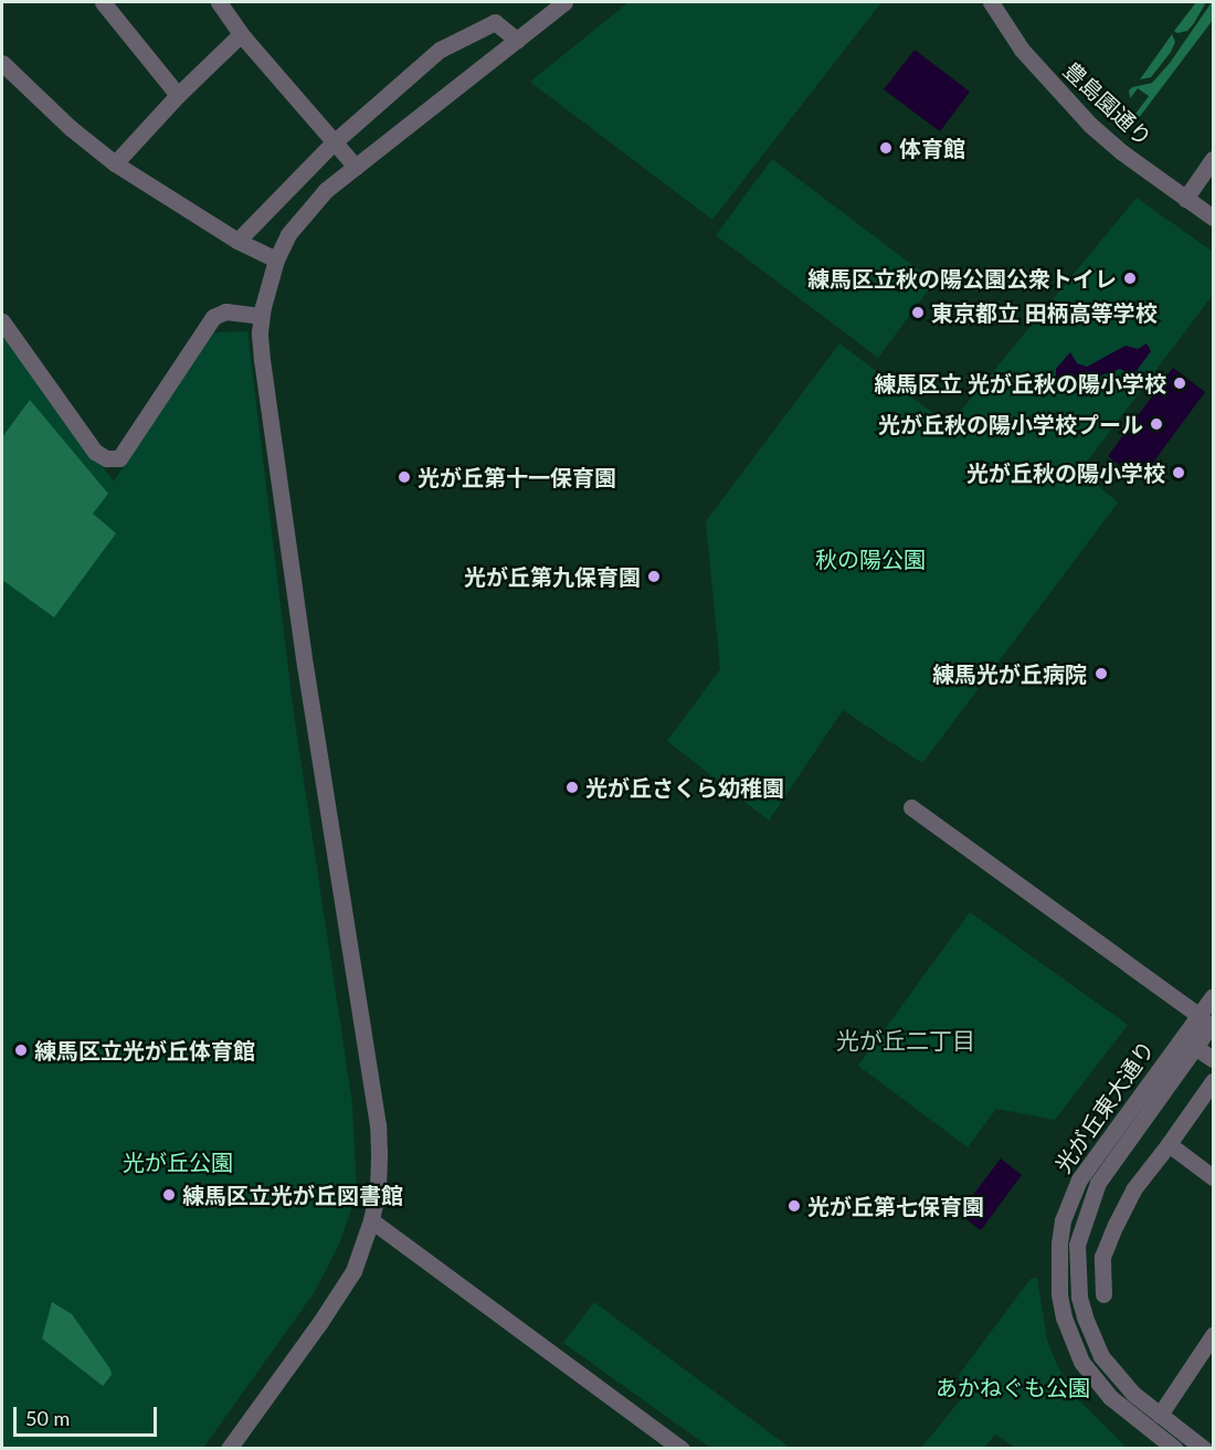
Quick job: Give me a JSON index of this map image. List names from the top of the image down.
{
  "streets": {
    "street": ["豊島園通り", "光が丘東大通り"]
  },
  "districts": ["光が丘二丁目"],
  "parks": ["秋の陽公園", "光が丘公園", "あかねぐも公園"],
  "places": [
    "体育館",
    "練馬区立秋の陽公園公衆トイレ",
    "東京都立 田柄高等学校",
    "練馬区立 光が丘秋の陽小学校",
    "光が丘秋の陽小学校プール",
    "光が丘秋の陽小学校",
    "光が丘第十一保育園",
    "光が丘第九保育園",
    "練馬光が丘病院",
    "光が丘さくら幼稚園",
    "練馬区立光が丘体育館",
    "練馬区立光が丘図書館",
    "光が丘第七保育園"
  ],
  "scale_bar": "50 m"
}
